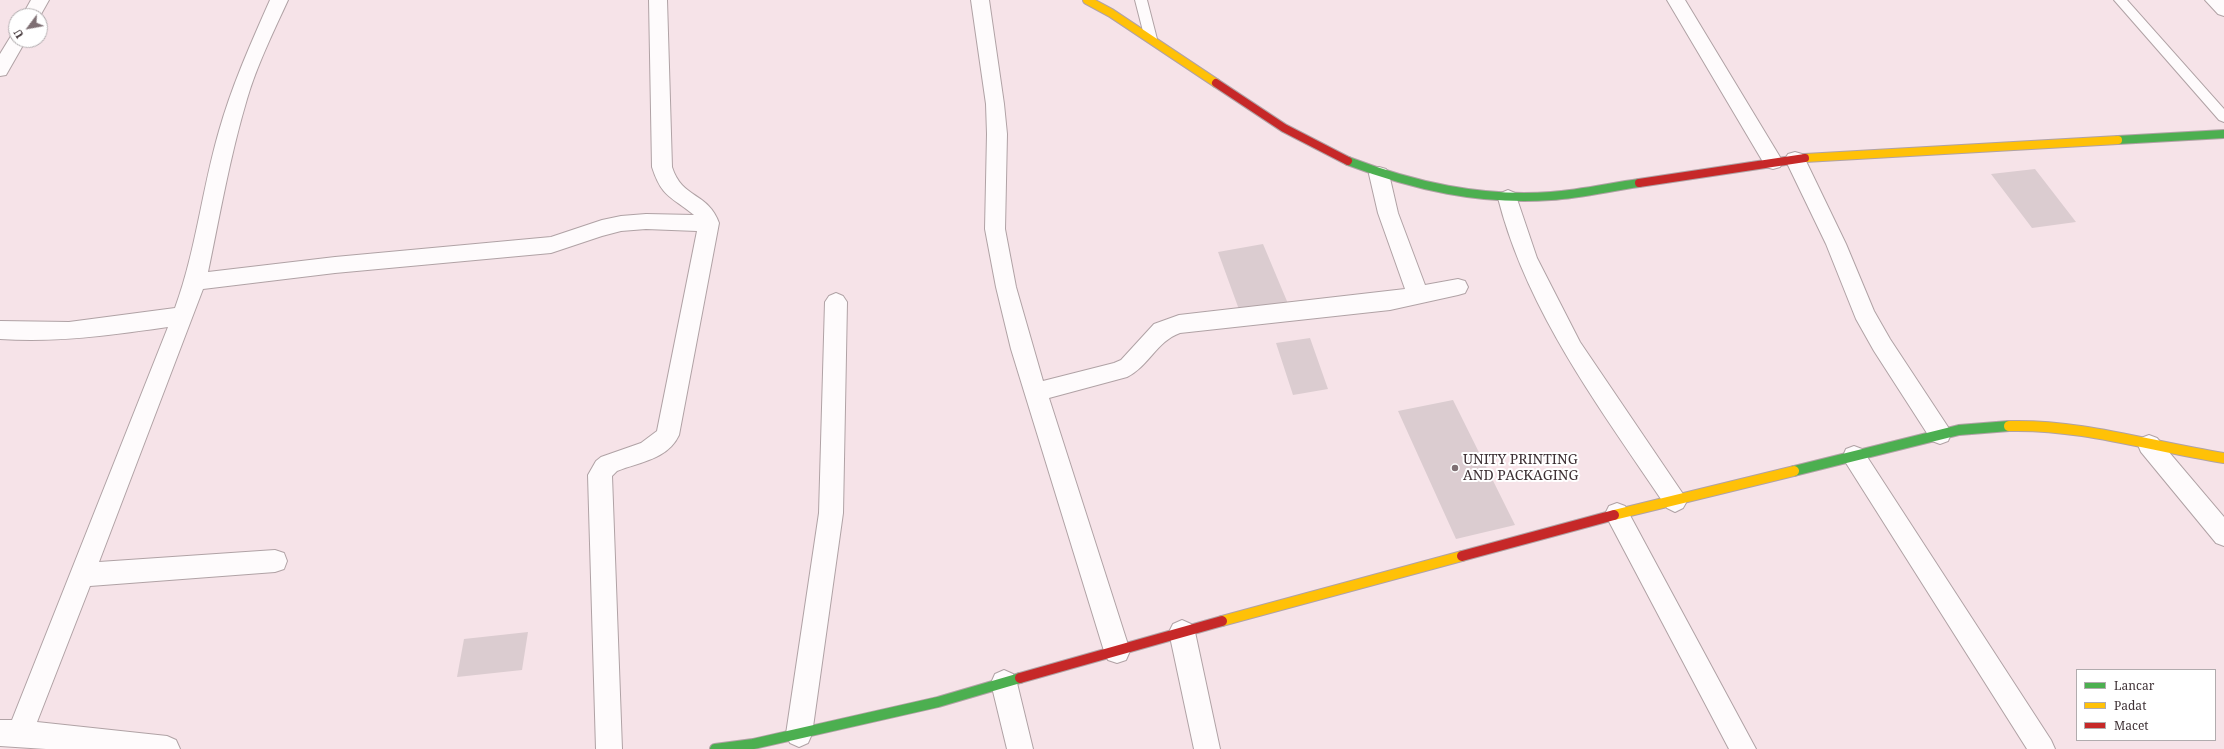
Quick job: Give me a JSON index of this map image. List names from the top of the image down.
{
  "places": ["UNITY PRINTING AND PACKAGING"],
  "legend": ["Lancar", "Padat", "Macet"],
  "north": "bottom left"
}
